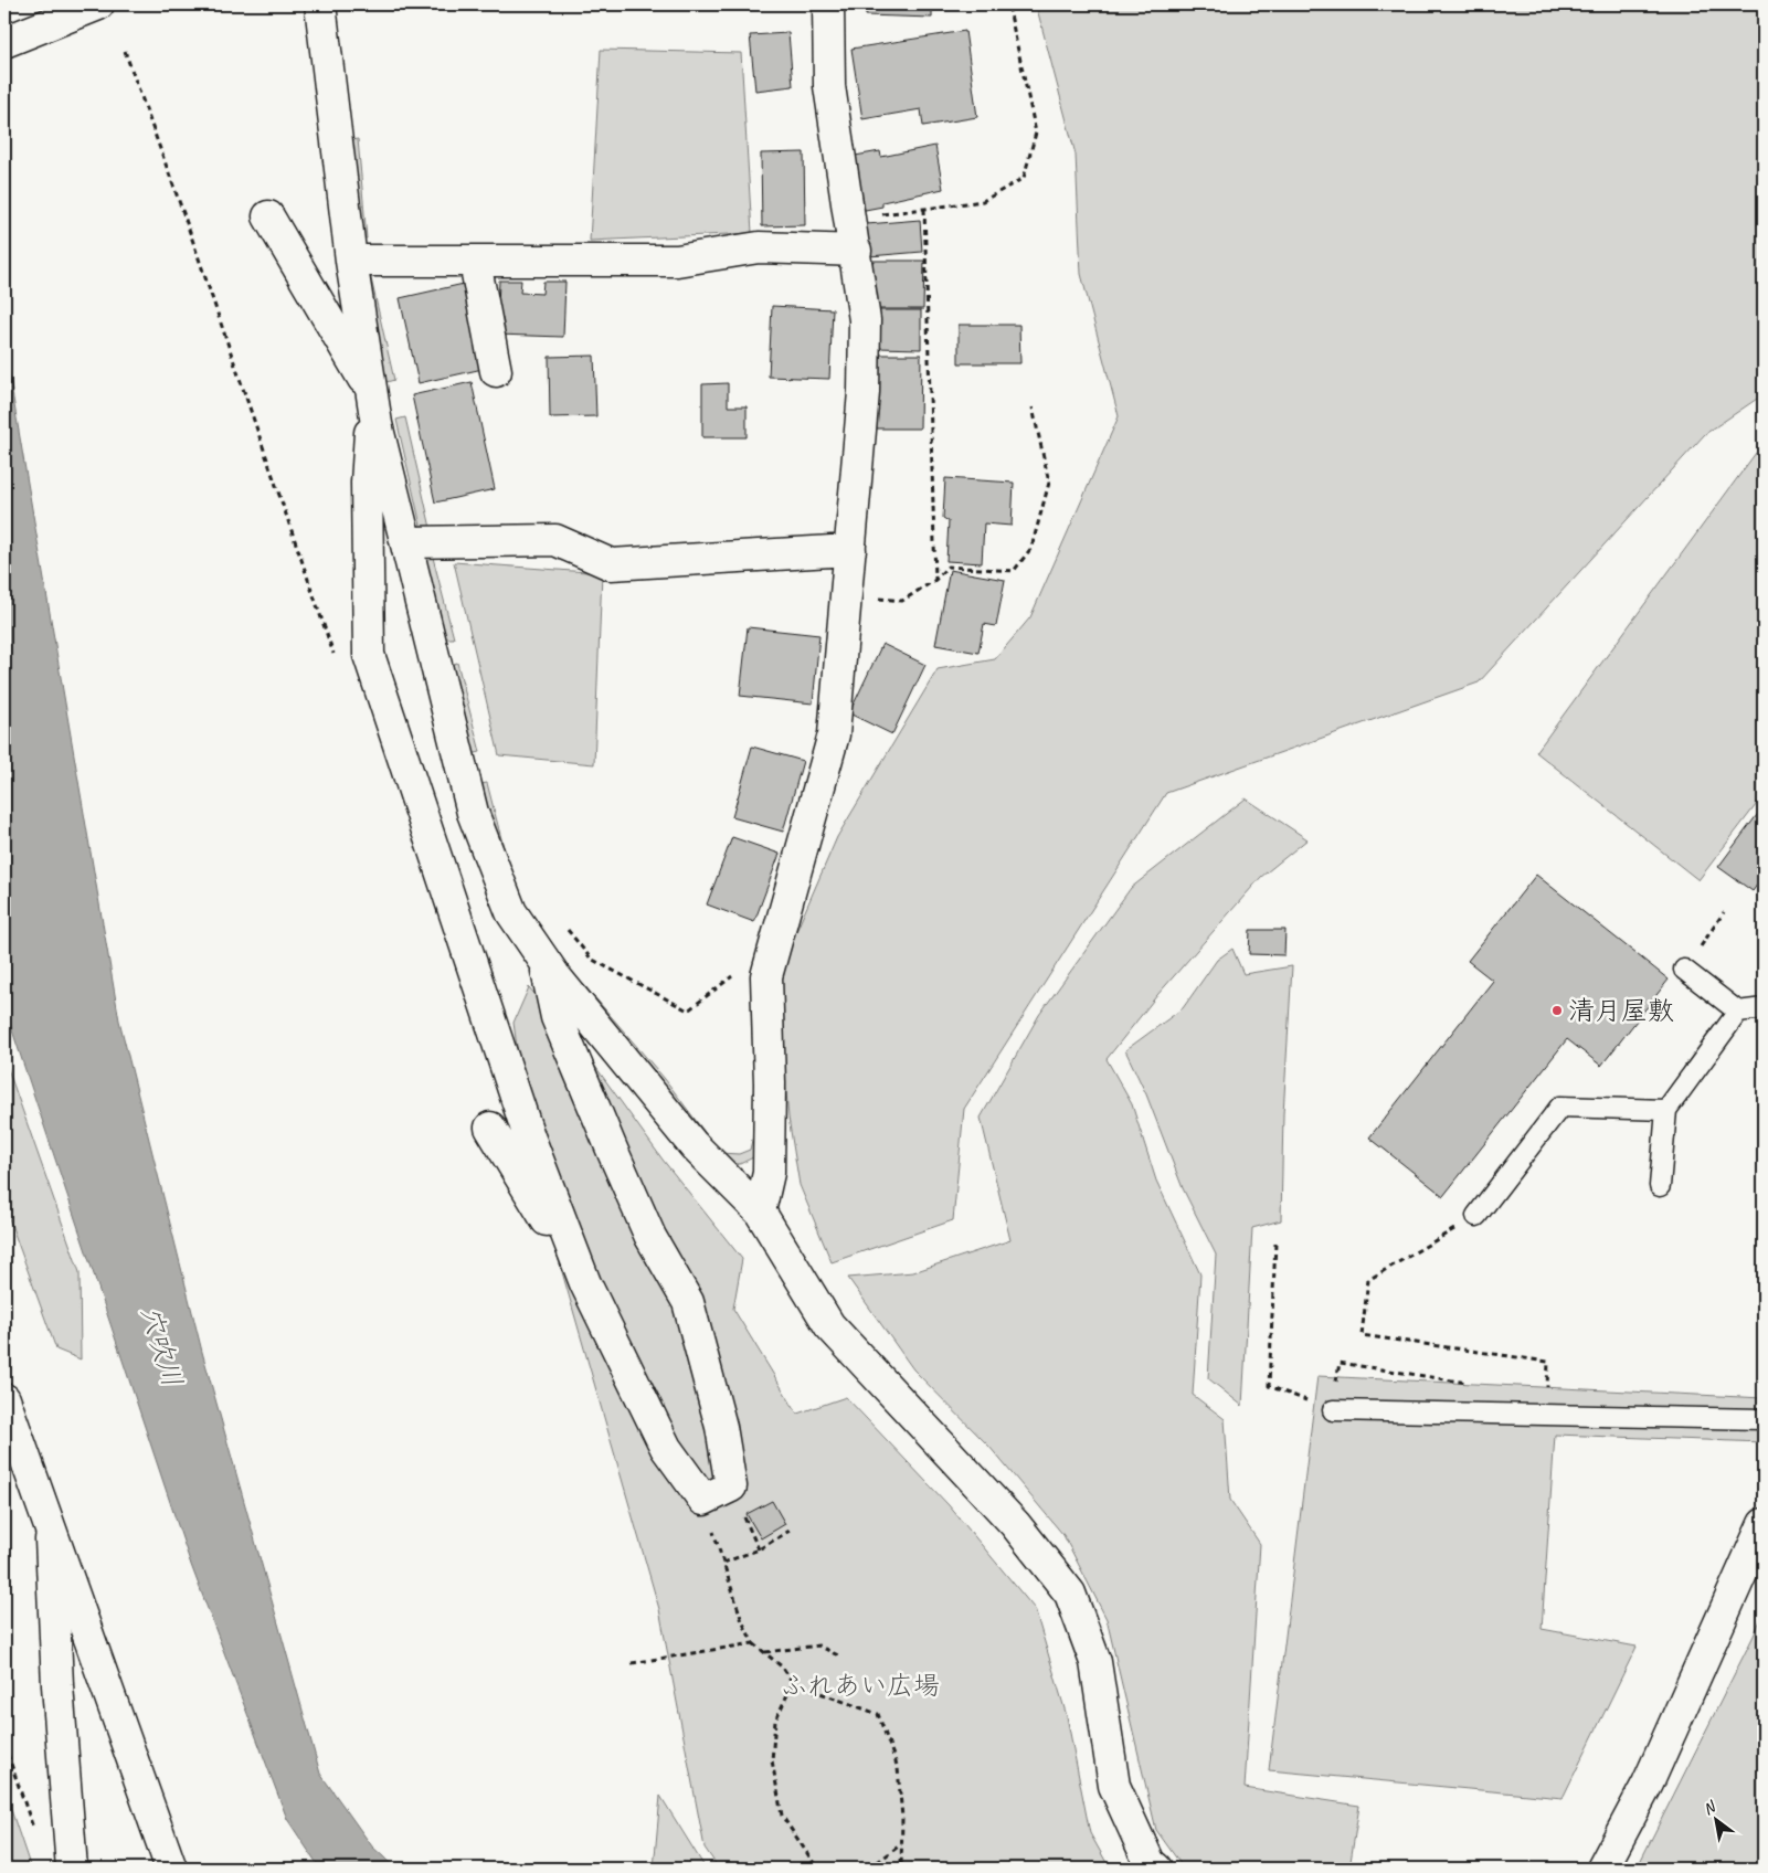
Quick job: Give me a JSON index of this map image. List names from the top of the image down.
{
  "water": ["穴吹川"],
  "parks": ["ふれあい広場"],
  "places": ["清月屋敷"],
  "north": "top left"
}
